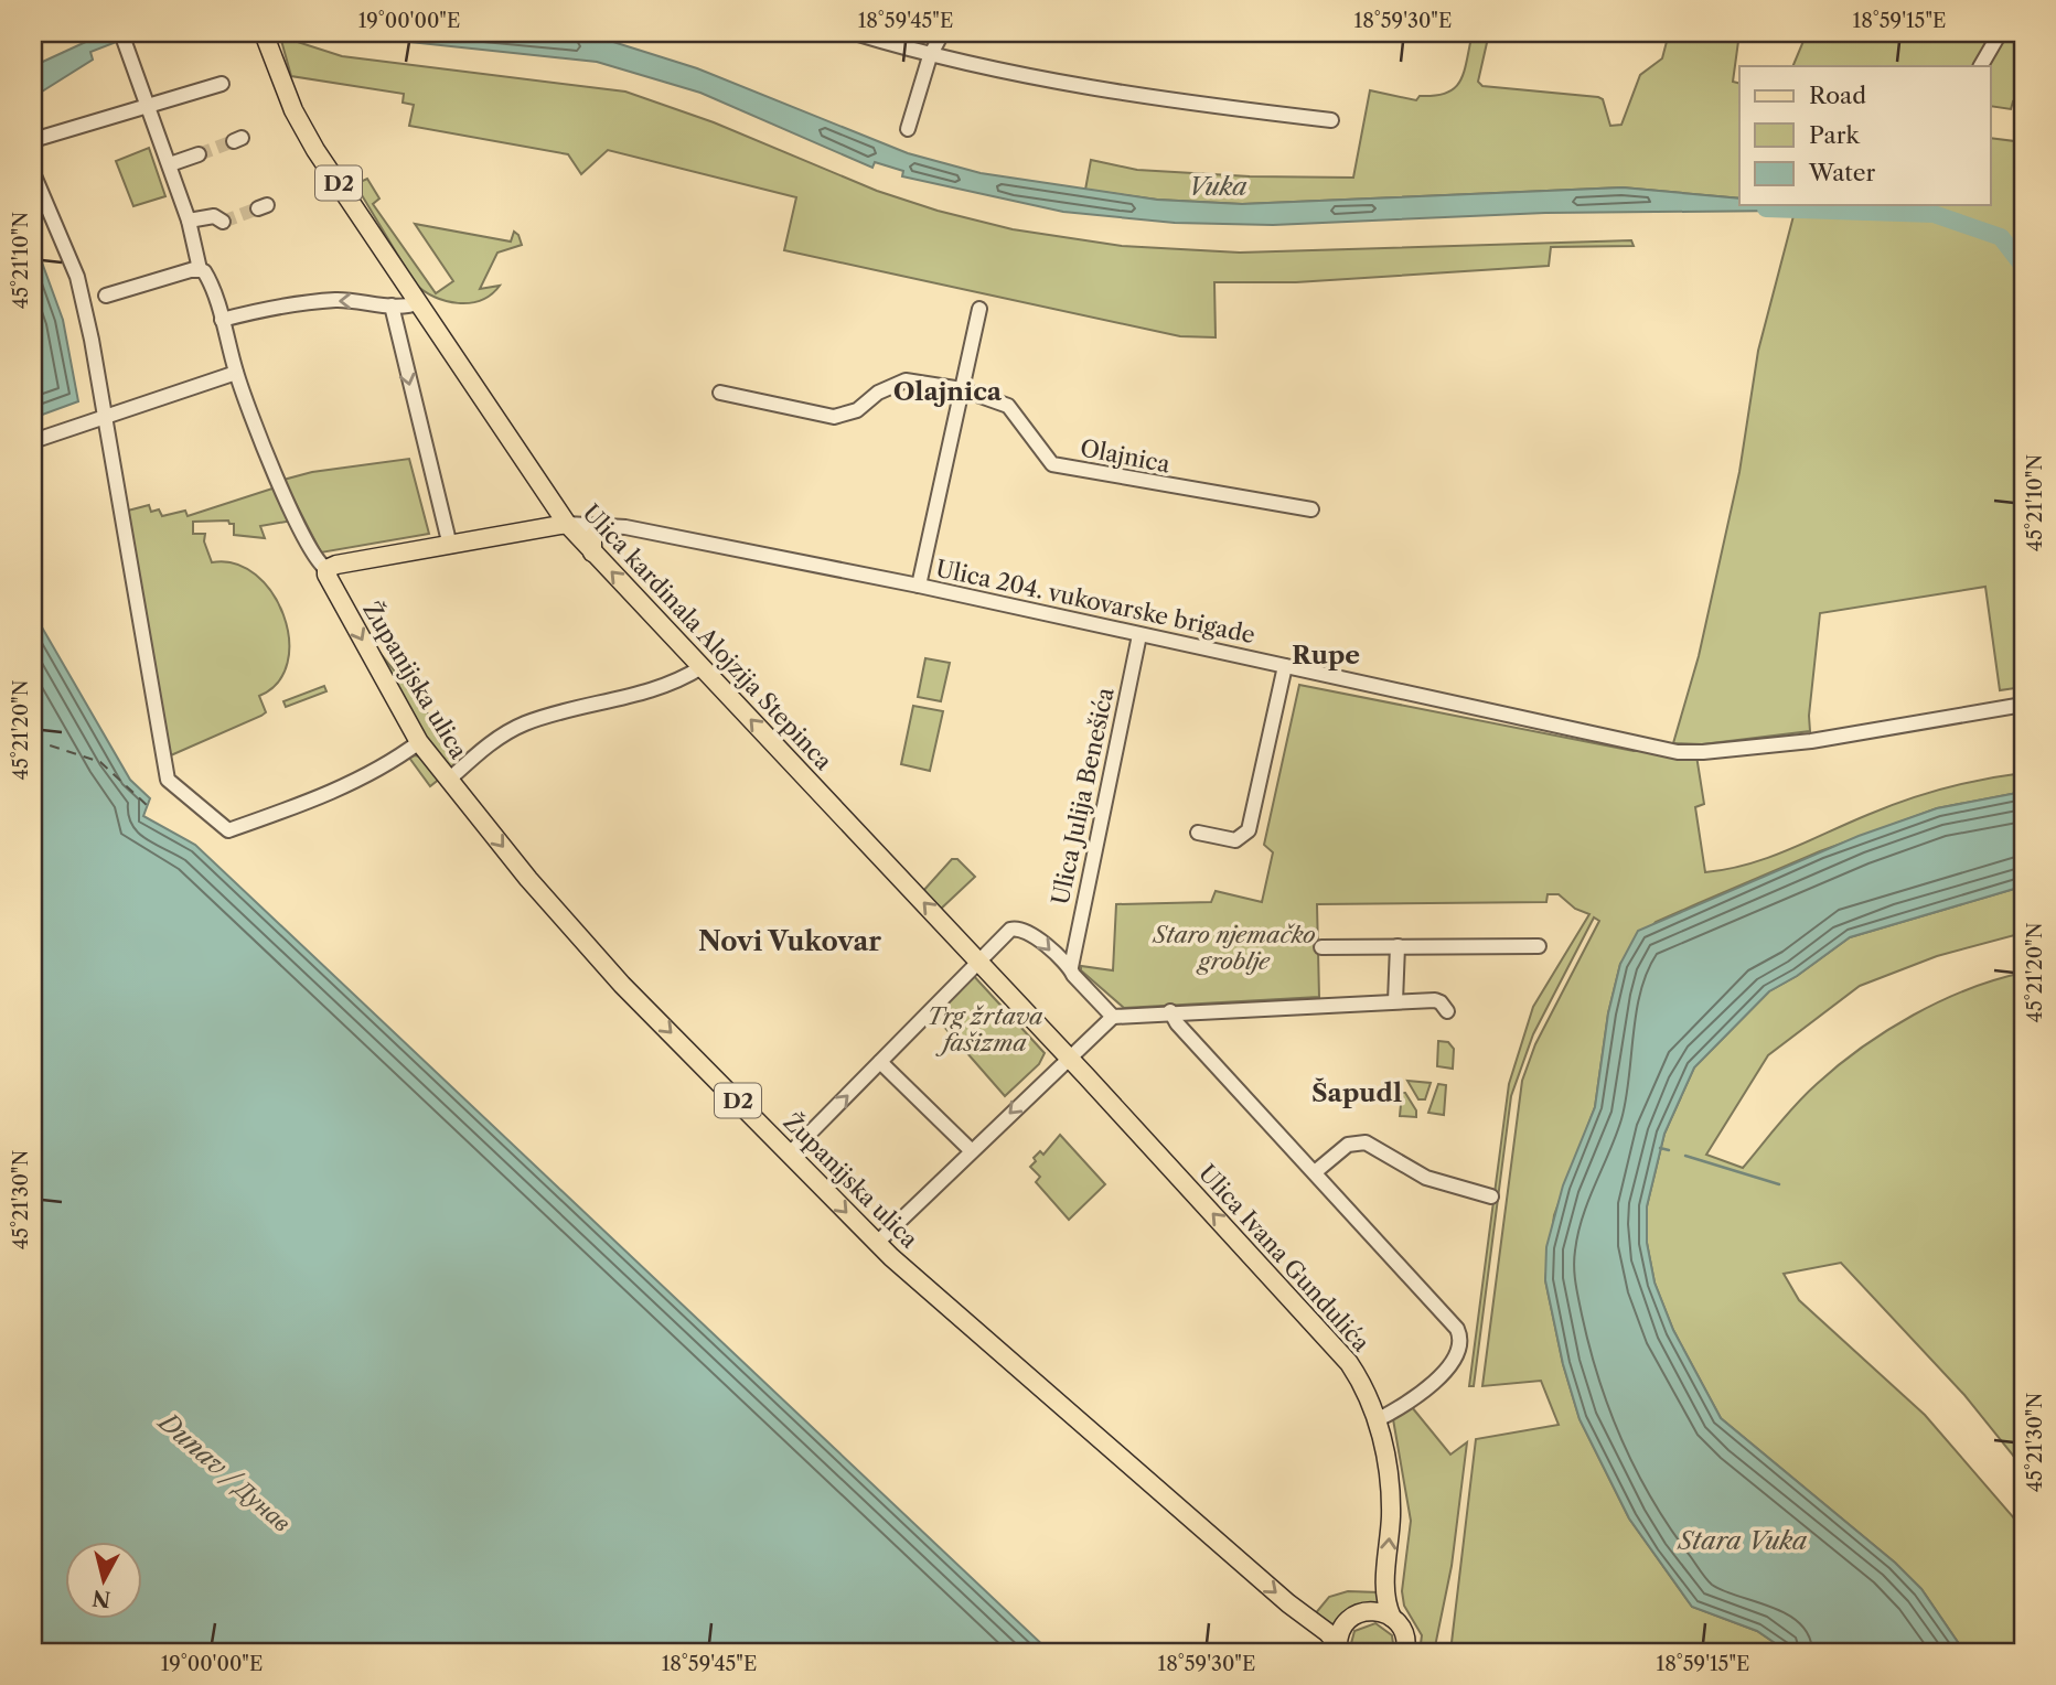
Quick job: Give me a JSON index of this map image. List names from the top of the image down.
{
  "streets": {
    "main road": [
      "D2",
      "Ulica kardinala Alojzija Stepinca",
      "Županijska ulica",
      "Ulica Ivana Gundulića"
    ],
    "street": ["Olajnica", "Ulica 204. vukovarske brigade", "Ulica Julija Benešića"]
  },
  "crossings": [
    ["D2", "Ulica kardinala Alojzija Stepinca"],
    ["D2", "Županijska ulica"],
    ["D2", "Ulica Ivana Gundulića"],
    ["Ulica 204. vukovarske brigade", "Ulica kardinala Alojzija Stepinca"],
    ["Ulica 204. vukovarske brigade", "Ulica Julija Benešića"]
  ],
  "one_way": ["Ulica kardinala Alojzija Stepinca", "Županijska ulica", "Ulica Ivana Gundulića"],
  "districts": [
    "Olajnica",
    "Rupe",
    "Novi Vukovar",
    "Šapudl"
  ],
  "water": ["Vuka", "Dunav / Дунав", "Stara Vuka"],
  "parks": ["Staro njemačko groblje", "Trg žrtava fašizma"],
  "legend": ["Road", "Park", "Water"],
  "north": "bottom",
  "coordinates": [
    "19°00'00\"E",
    "18°59'45\"E",
    "18°59'30\"E",
    "18°59'15\"E",
    "45°21'10\"N",
    "45°21'20\"N",
    "45°21'30\"N"
  ]
}
